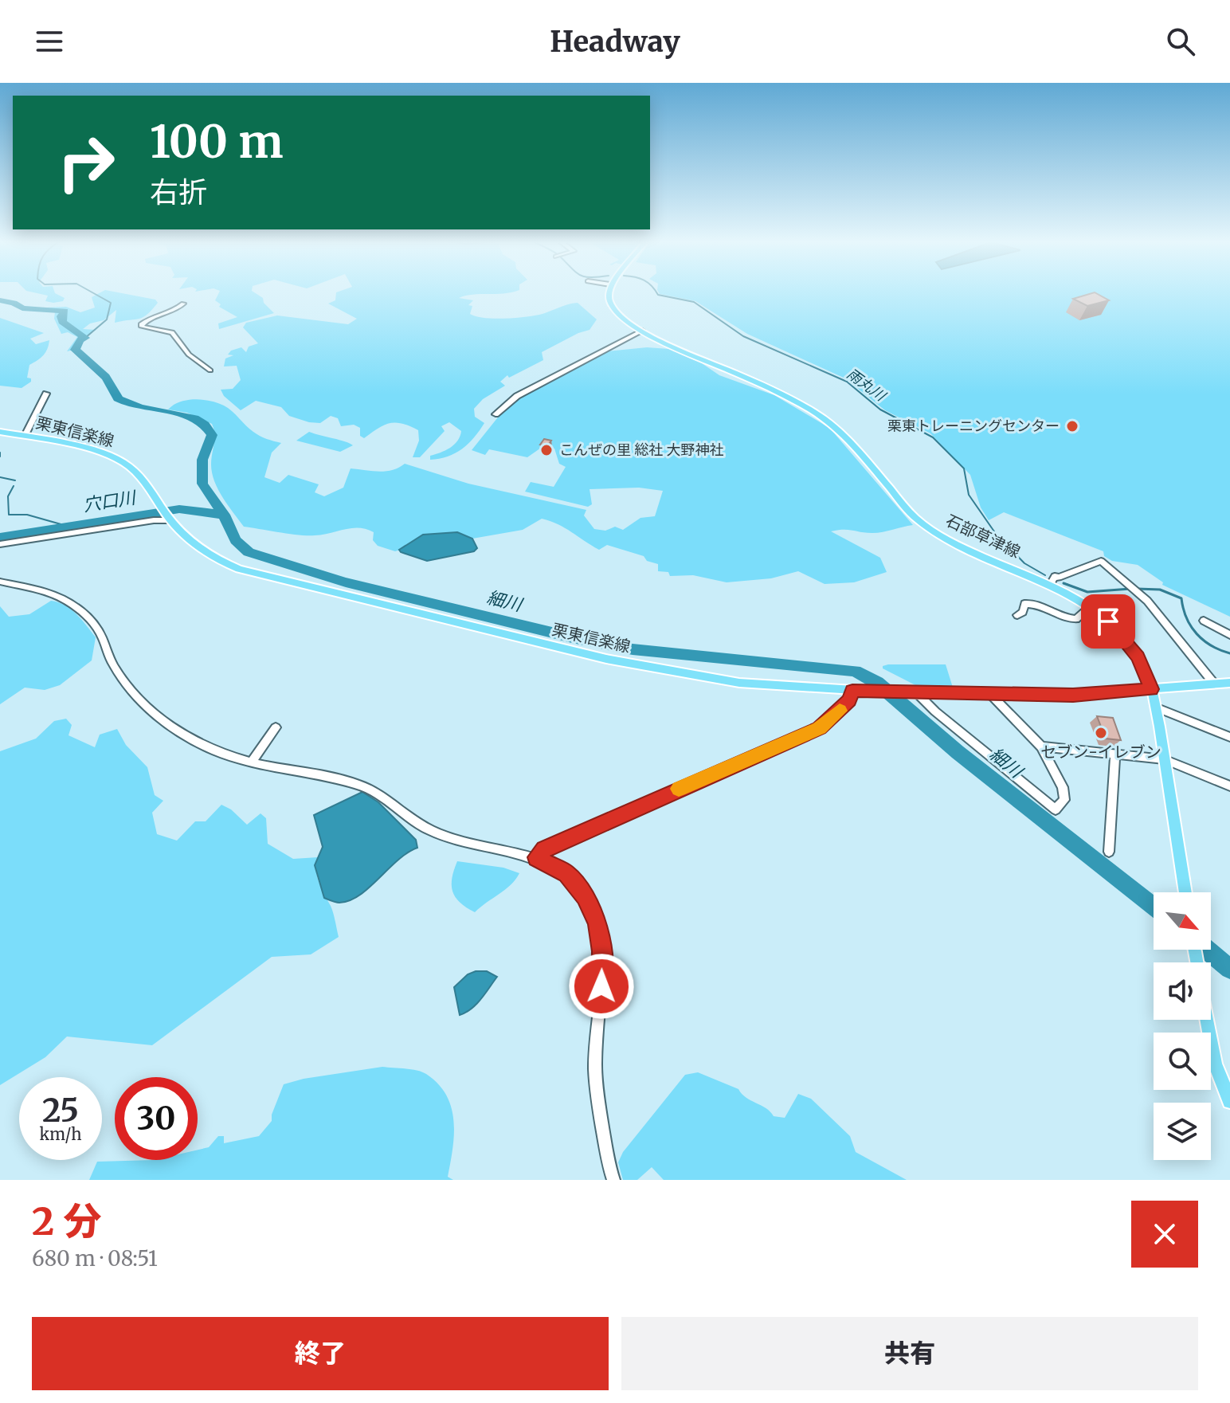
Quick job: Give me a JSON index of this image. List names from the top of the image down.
{
  "streets": {
    "main road": ["栗東信楽線", "石部草津線"]
  },
  "crossings": [
    ["栗東信楽線", "石部草津線"]
  ],
  "water": ["雨丸川", "穴口川", "細川"],
  "places": ["栗東トレーニングセンター", "こんぜの里 総社 大野神社", "セブン-イレブン"],
  "north": "bottom right",
  "page": {
    "header": "Headway",
    "turn": ["100 m", "右折"],
    "speed": "25 km/h",
    "limit": "30",
    "heading": ["2 分", "680 m · 08:51"],
    "buttons": ["終了", "共有"]
  }
}
